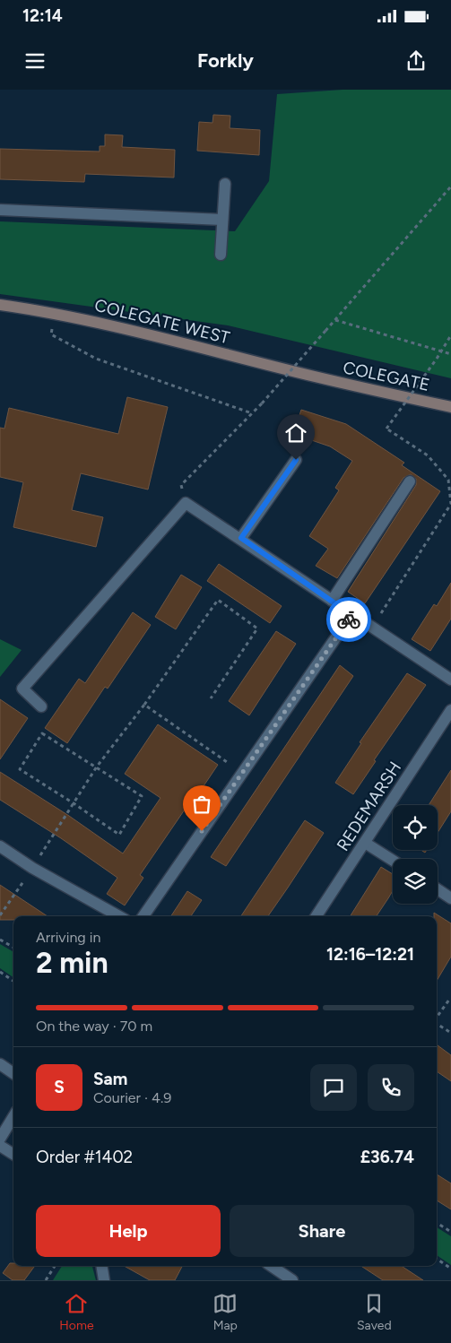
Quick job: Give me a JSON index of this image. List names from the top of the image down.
{
  "streets": {
    "street": ["COLEGATE WEST", "COLEGATE", "REDEMARSH"]
  },
  "crossings": [
    ["COLEGATE WEST", "COLEGATE"]
  ],
  "page": {
    "status": "12:14",
    "header": "Forkly",
    "heading": ["2 min", "Arriving in", "12:16–12:21"],
    "panel": [
      "Sam",
      "Courier · 4.9",
      "Order #1402",
      "£36.74"
    ],
    "bar": "On the way · 70 m",
    "round": "S",
    "buttons": ["Help", "Share"],
    "tabs": ["Home", "Map", "Saved"]
  }
}
